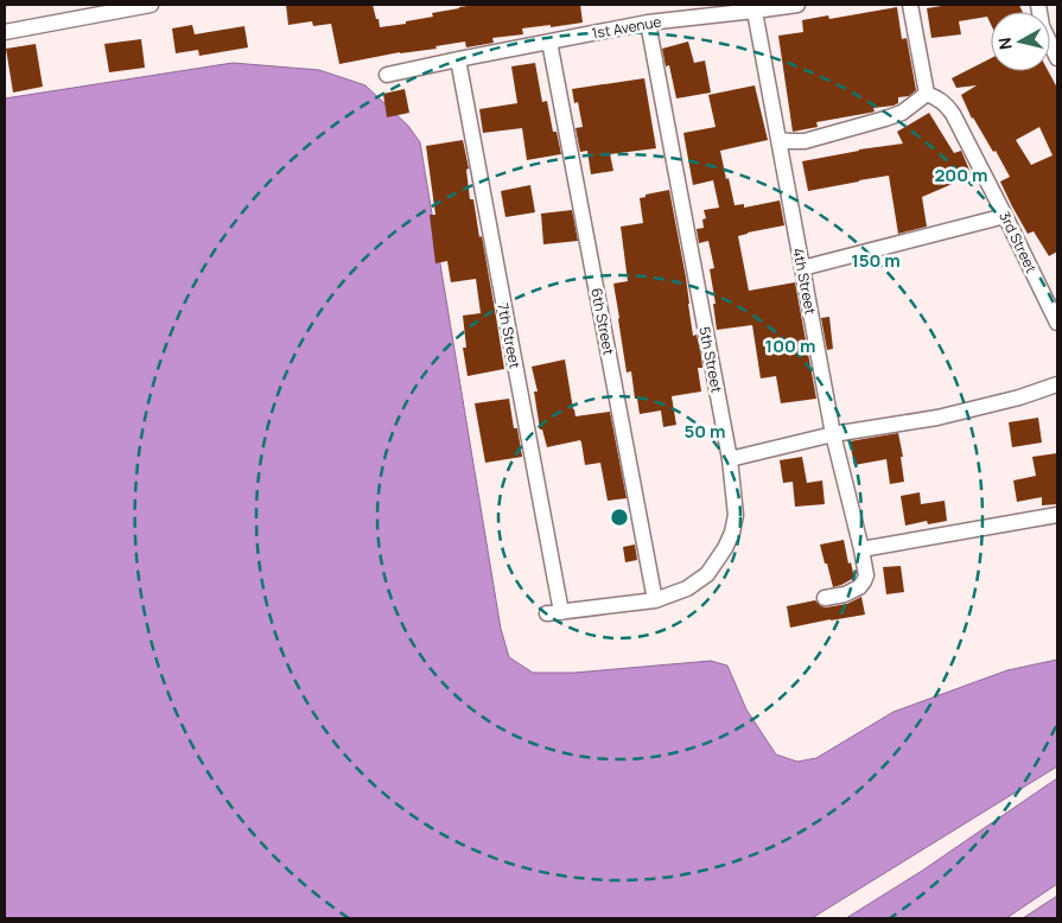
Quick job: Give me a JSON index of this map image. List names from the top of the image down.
{
  "streets": {
    "street": [
      "1st Avenue",
      "3rd Street",
      "4th Street",
      "6th Street",
      "7th Street",
      "5th Street"
    ]
  },
  "crossings": [
    ["1st Avenue", "4th Street"],
    ["1st Avenue", "6th Street"],
    ["1st Avenue", "7th Street"],
    ["1st Avenue", "5th Street"],
    ["6th Street", "5th Street"],
    ["7th Street", "5th Street"]
  ],
  "north": "left",
  "rings": [
    "200 m",
    "150 m",
    "100 m",
    "50 m"
  ]
}
